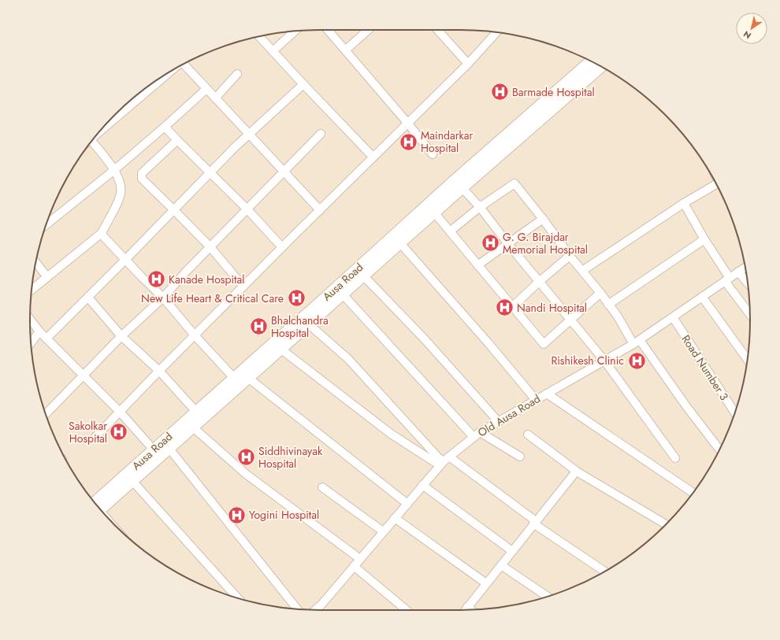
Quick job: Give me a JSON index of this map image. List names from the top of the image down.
{
  "streets": {
    "main road": ["Ausa Road"],
    "street": ["Road Number 3", "Old Ausa Road"]
  },
  "crossings": [
    ["Road Number 3", "Old Ausa Road"]
  ],
  "places": {
    "hospital": [
      "Barmade Hospital",
      "Maindarkar Hospital",
      "G. G. Birajdar Memorial Hospital",
      "Kanade Hospital",
      "New Life Heart & Critical Care",
      "Nandi Hospital",
      "Bhalchandra Hospital",
      "Rishikesh Clinic",
      "Sakolkar Hospital",
      "Siddhivinayak Hospital",
      "Yogini Hospital"
    ]
  },
  "north": "bottom left"
}
